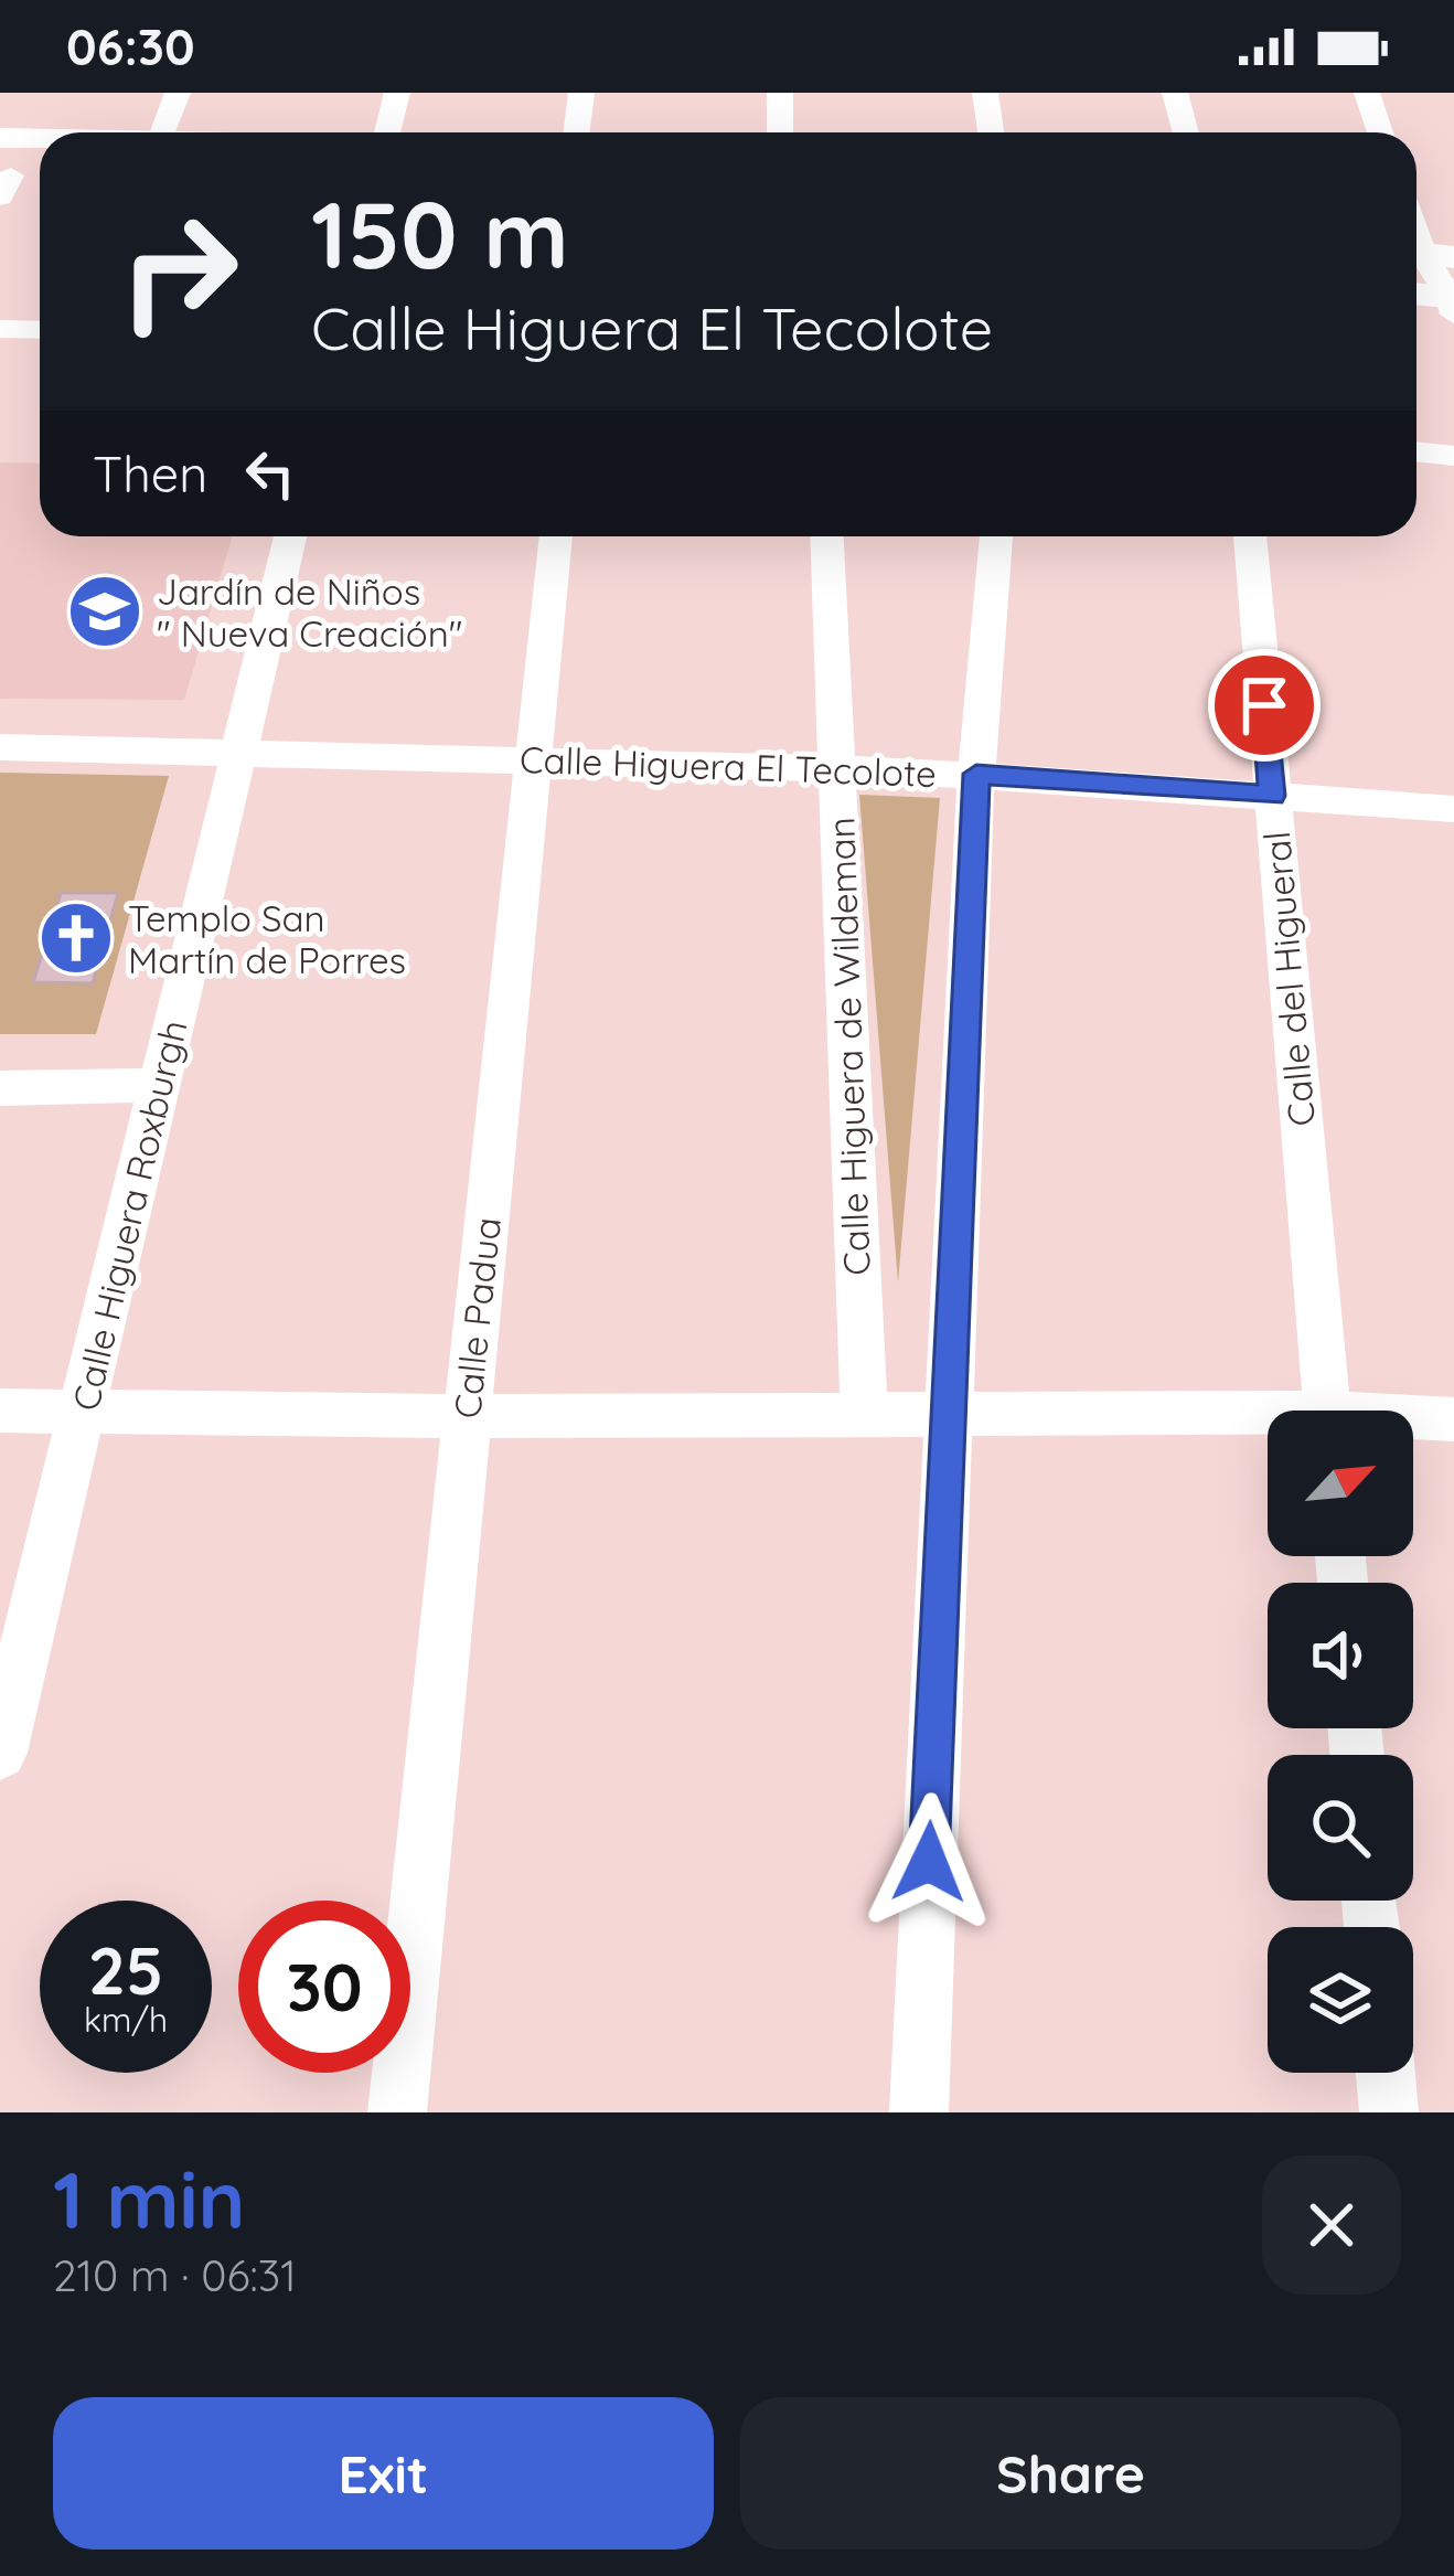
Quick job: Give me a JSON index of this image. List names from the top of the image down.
{
  "streets": {
    "street": [
      "Calle Higuera El Tecolote",
      "Calle del Higueral",
      "Calle Higuera de Wildeman",
      "Calle Higuera Roxburgh",
      "Calle Padua"
    ]
  },
  "crossings": [
    ["Calle Higuera El Tecolote", "Calle del Higueral"],
    ["Calle Higuera El Tecolote", "Calle Higuera de Wildeman"],
    ["Calle Higuera El Tecolote", "Calle Higuera Roxburgh"],
    ["Calle Higuera El Tecolote", "Calle Padua"]
  ],
  "places": {
    "school or university": ["Jardín de Niños \" Nueva Creación\""],
    "church": ["Templo San Martín de Porres"]
  },
  "north": "top right",
  "page": {
    "status": "06:30",
    "turn": ["150 m", "Calle Higuera El Tecolote"],
    "then": "Then",
    "speed": "25 km/h",
    "limit": "30",
    "heading": ["1 min", "210 m · 06:31"],
    "buttons": ["Exit", "Share"]
  }
}
